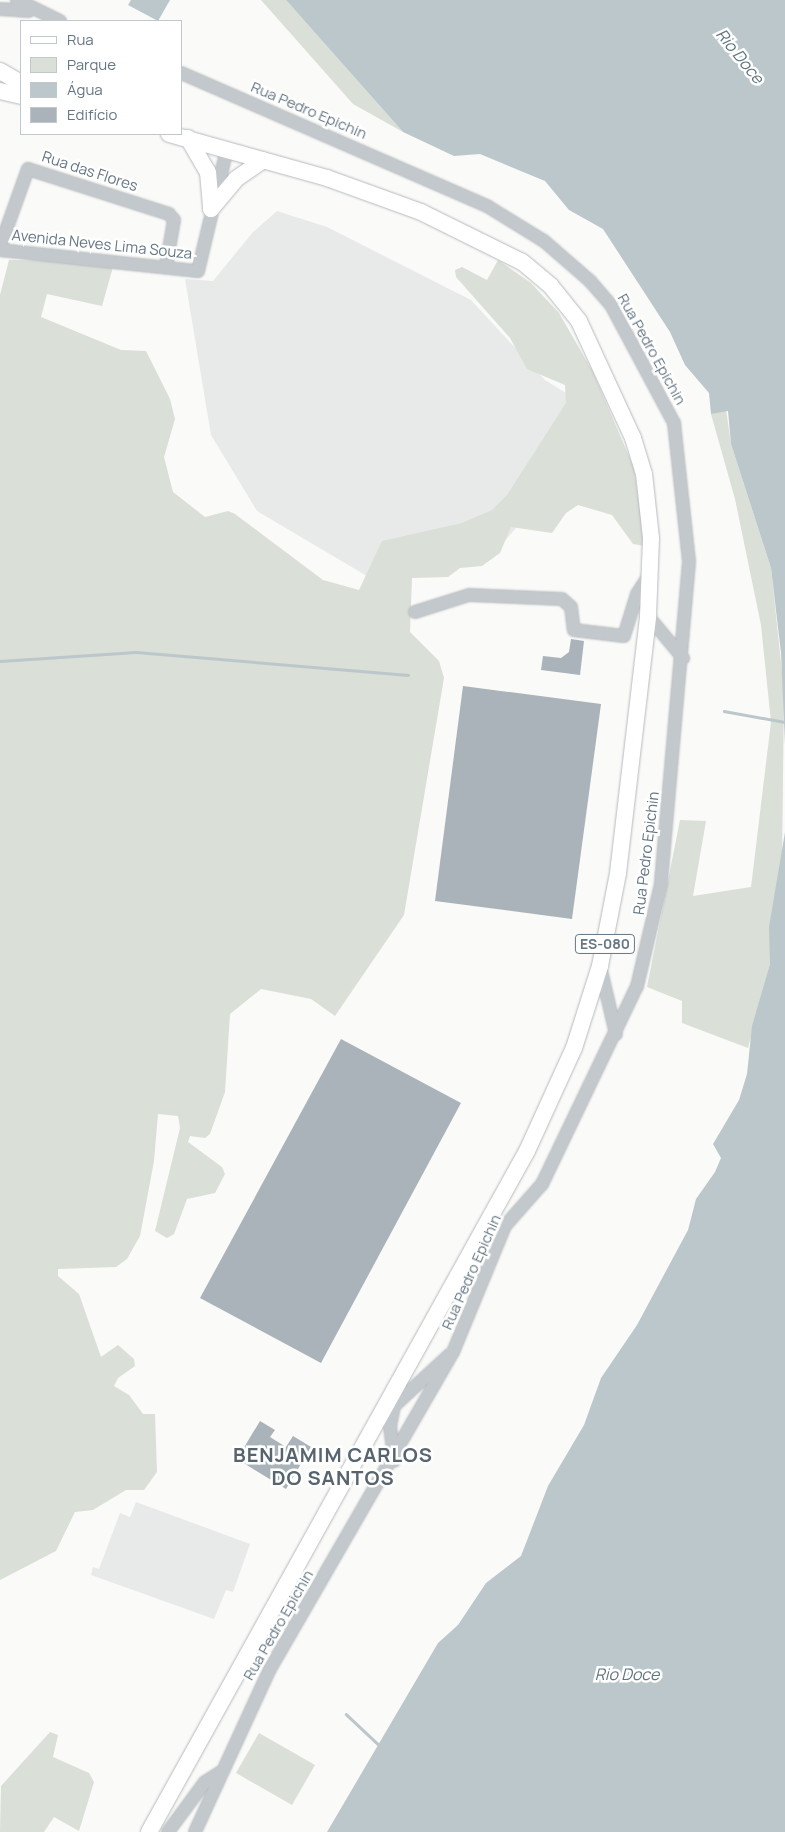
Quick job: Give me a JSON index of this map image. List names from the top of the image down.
{
  "streets": {
    "main road": ["ES-080"],
    "street": ["Rua Pedro Epichin", "Rua das Flores", "Avenida Neves Lima Souza"]
  },
  "crossings": [
    ["Rua das Flores", "Avenida Neves Lima Souza"],
    ["Avenida Neves Lima Souza", "ES-080"]
  ],
  "districts": ["BENJAMIM CARLOS DO SANTOS"],
  "water": ["Rio Doce"],
  "legend": [
    "Rua",
    "Parque",
    "Água",
    "Edifício"
  ]
}
